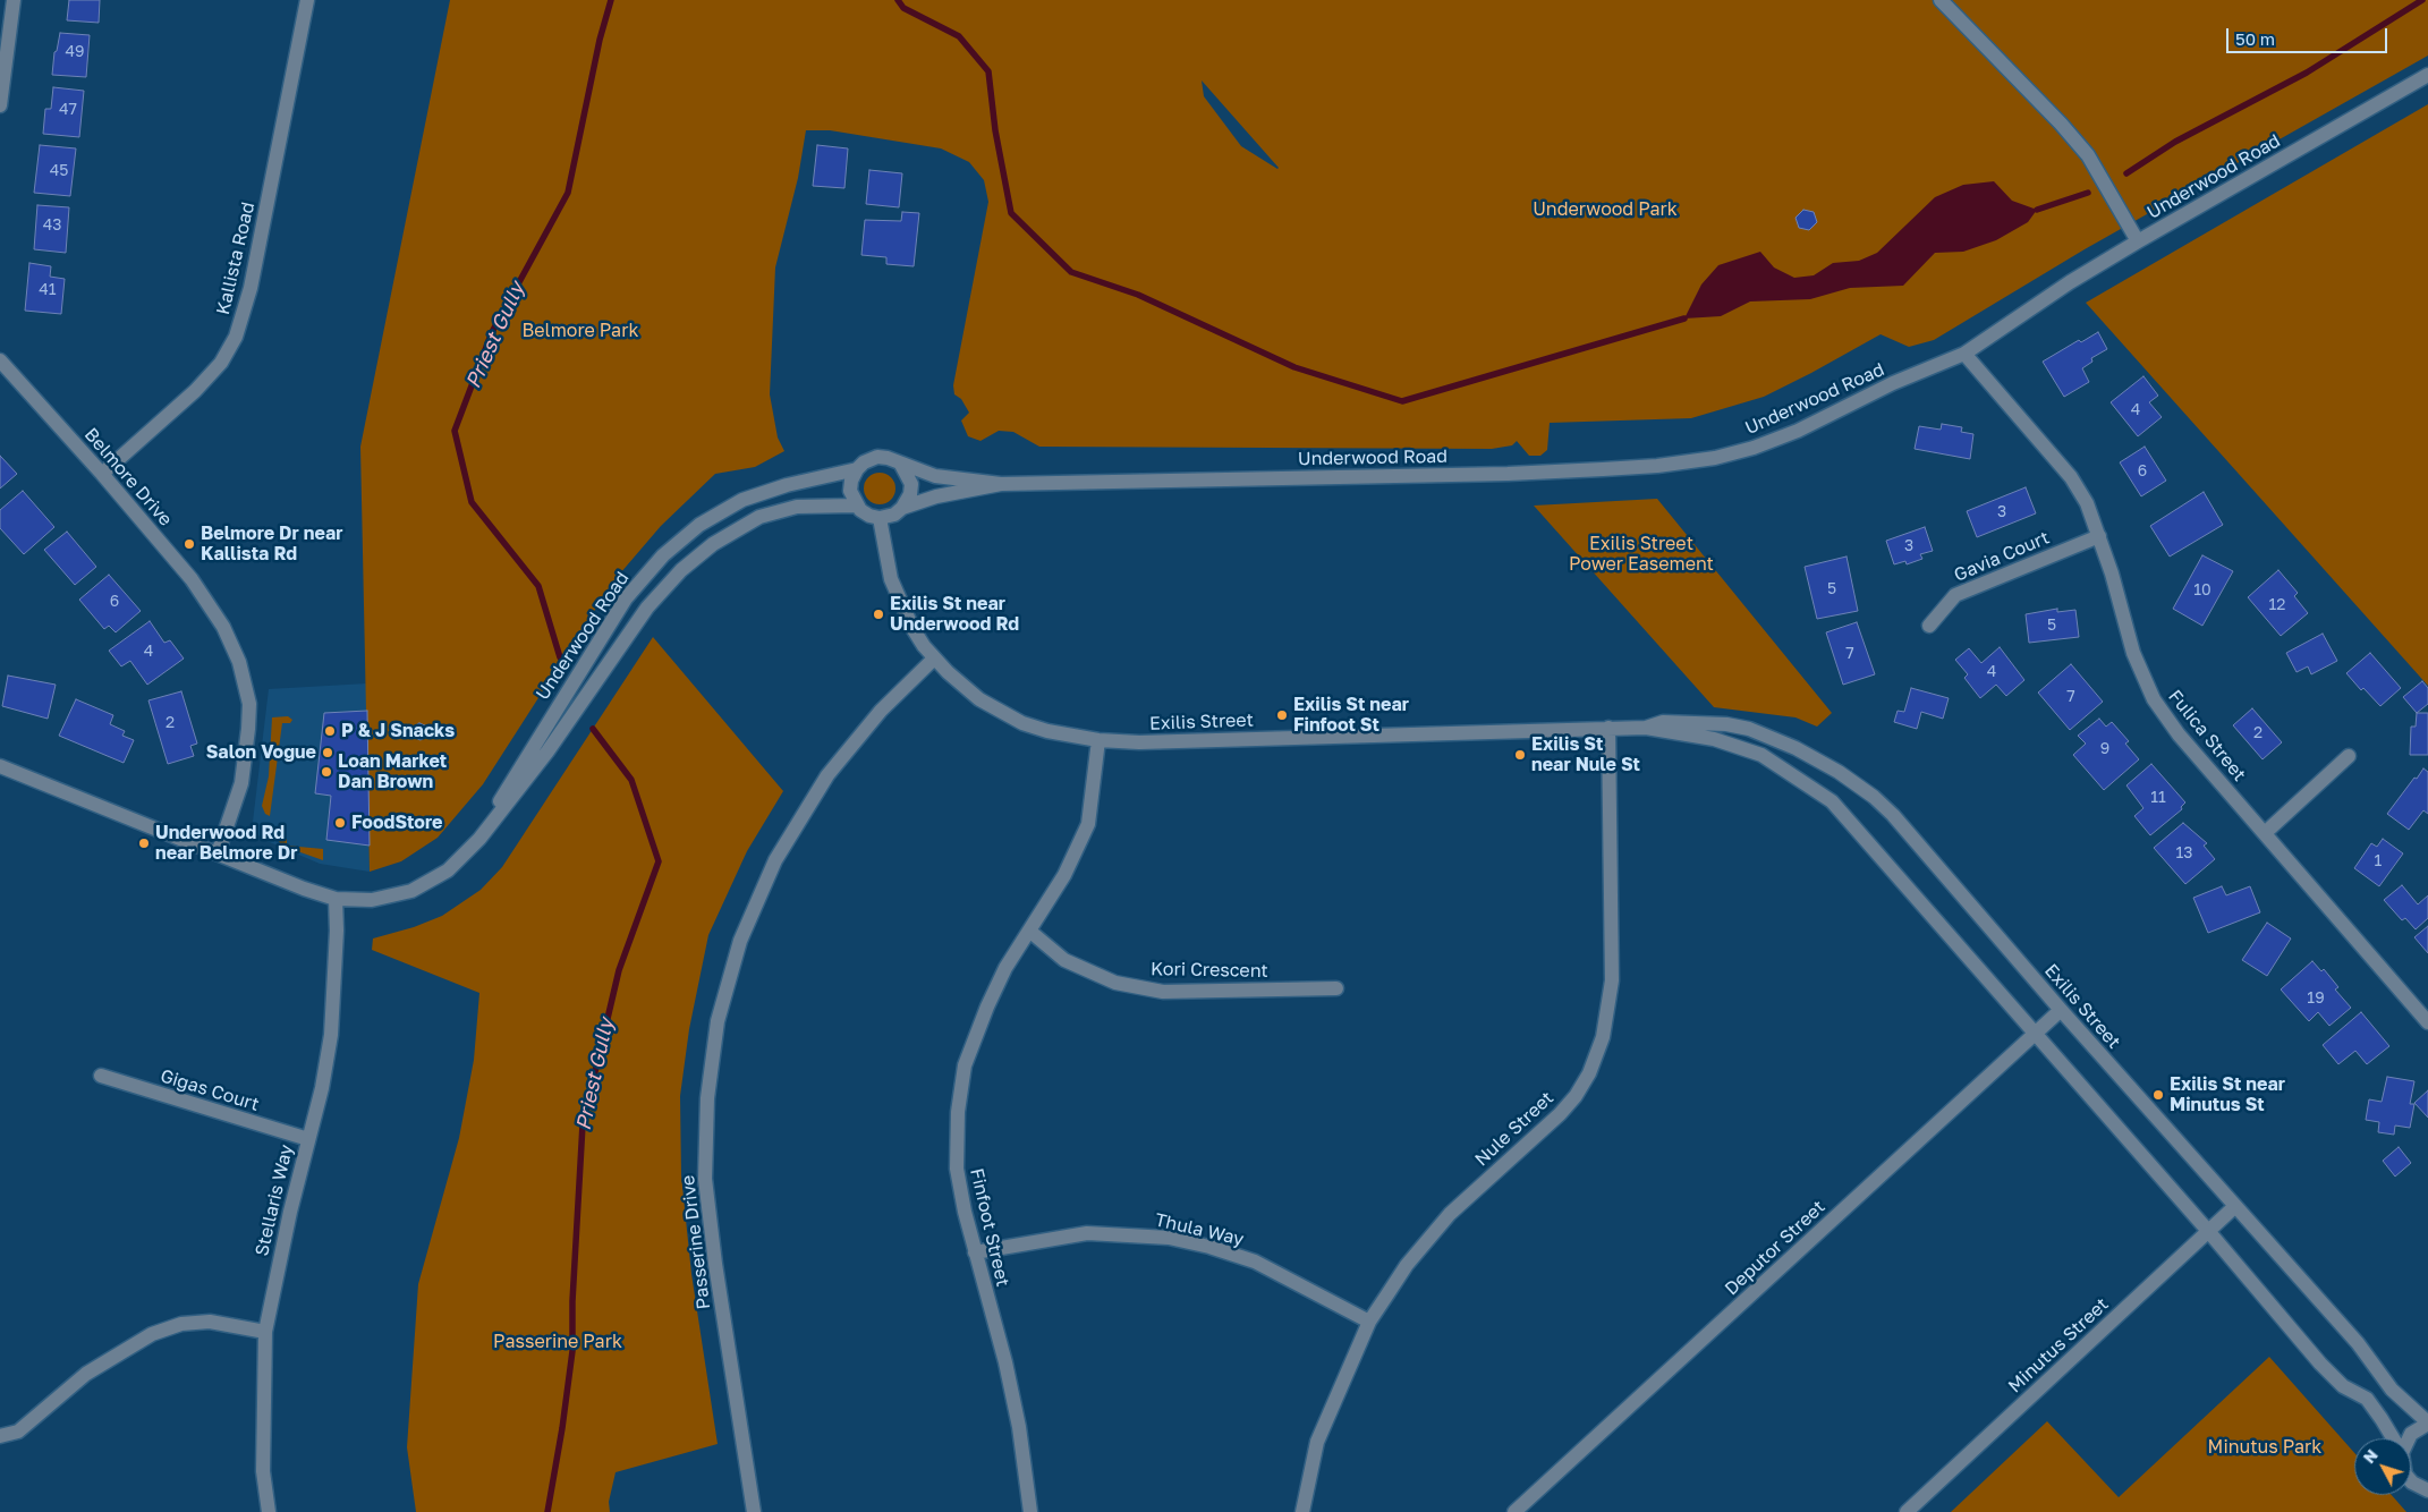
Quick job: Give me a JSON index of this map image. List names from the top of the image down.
{
  "streets": {
    "street": [
      "Underwood Road",
      "Kallista Road",
      "Belmore Drive",
      "Gavia Court",
      "Exilis Street",
      "Fulica Street",
      "Kori Crescent",
      "Gigas Court",
      "Nule Street",
      "Stellaris Way",
      "Finfoot Street",
      "Thula Way",
      "Passerine Drive",
      "Deputor Street",
      "Minutus Street"
    ]
  },
  "crossings": [
    ["Underwood Road", "Belmore Drive"],
    ["Underwood Road", "Exilis Street"],
    ["Underwood Road", "Fulica Street"],
    ["Underwood Road", "Stellaris Way"],
    ["Kallista Road", "Belmore Drive"],
    ["Gavia Court", "Fulica Street"],
    ["Exilis Street", "Nule Street"],
    ["Exilis Street", "Finfoot Street"],
    ["Exilis Street", "Passerine Drive"],
    ["Exilis Street", "Deputor Street"],
    ["Exilis Street", "Minutus Street"],
    ["Kori Crescent", "Finfoot Street"],
    ["Gigas Court", "Stellaris Way"],
    ["Nule Street", "Thula Way"],
    ["Finfoot Street", "Thula Way"]
  ],
  "water": ["Priest Gully"],
  "parks": [
    "Underwood Park",
    "Belmore Park",
    "Exilis Street Power Easement",
    "Passerine Park",
    "Minutus Park"
  ],
  "places": [
    "Belmore Dr near Kallista Rd",
    "Exilis St near Underwood Rd",
    "Exilis St near Finfoot St",
    "P & J Snacks",
    "Salon Vogue",
    "Exilis St near Nule St",
    "Loan Market Dan Brown",
    "FoodStore",
    "Underwood Rd near Belmore Dr",
    "Exilis St near Minutus St"
  ],
  "house_numbers": [
    "49",
    "47",
    "45",
    "43",
    "41",
    "4",
    "6",
    "3",
    "3",
    "5",
    "10",
    "6",
    "12",
    "5",
    "4",
    "7",
    "4",
    "7",
    "2",
    "2",
    "9",
    "11",
    "13",
    "1",
    "19"
  ],
  "scale_bar": "50 m",
  "north": "top left"
}
